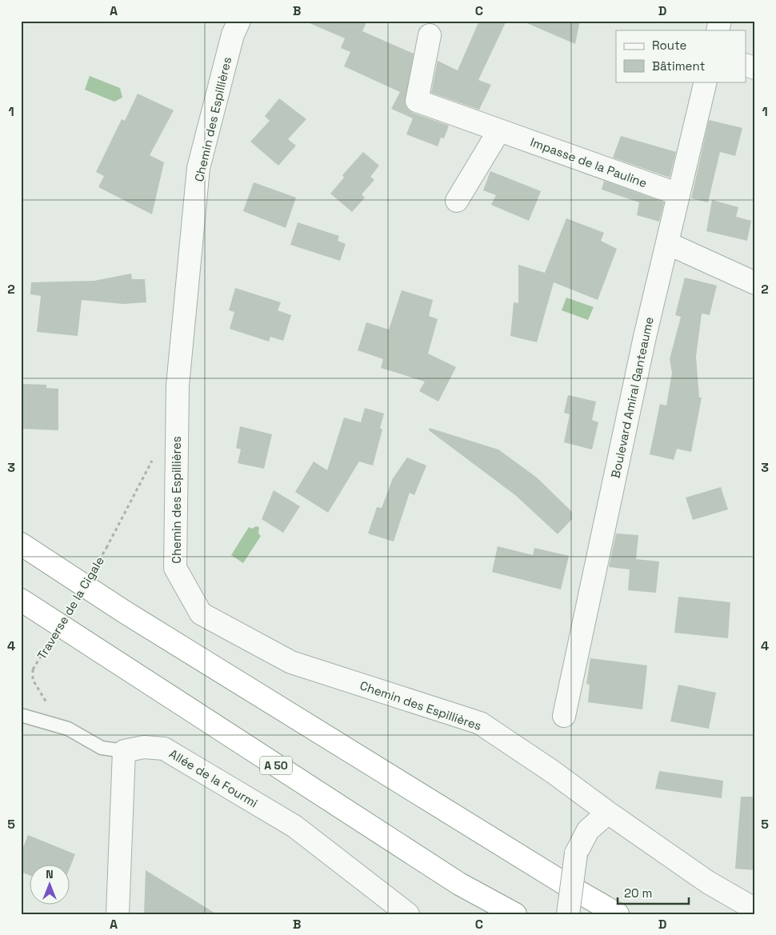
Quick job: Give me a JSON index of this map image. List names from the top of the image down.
{
  "streets": {
    "highway": ["A 50"],
    "street": [
      "Chemin des Espillières",
      "Impasse de la Pauline",
      "Boulevard Amiral Ganteaume",
      "Allée de la Fourmi"
    ],
    "path": ["Traverse de la Cigale"]
  },
  "crossings": [
    ["Impasse de la Pauline", "Boulevard Amiral Ganteaume"]
  ],
  "legend": ["Route", "Bâtiment"],
  "scale_bar": "20 m",
  "north": "top",
  "grid": {
    "columns": [
      "A",
      "B",
      "C",
      "D"
    ],
    "rows": [
      "1",
      "2",
      "3",
      "4",
      "5"
    ]
  }
}
